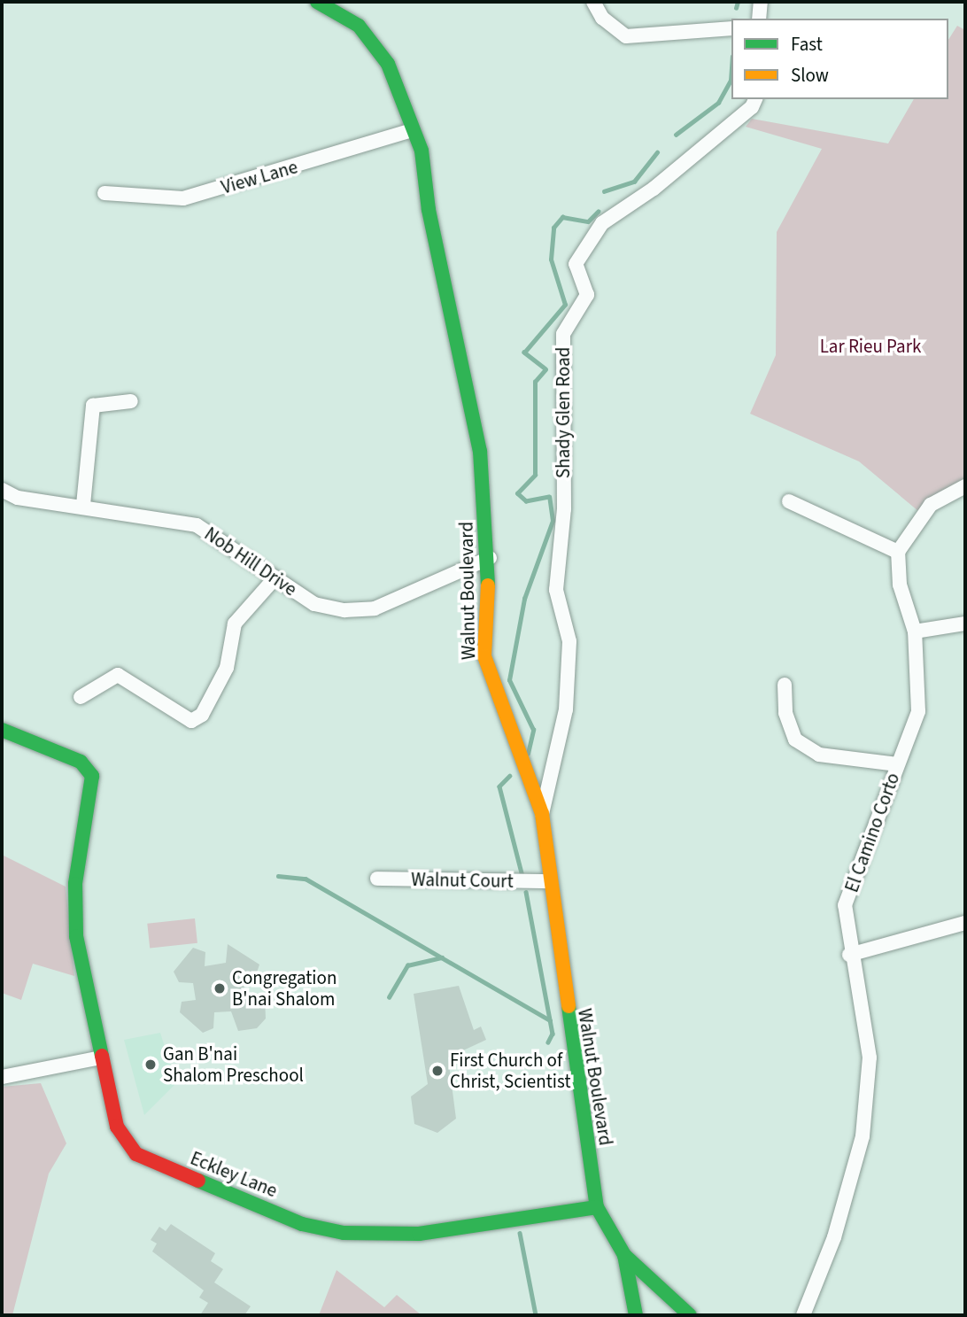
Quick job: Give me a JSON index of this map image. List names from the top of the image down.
{
  "streets": {
    "street": [
      "View Lane",
      "Shady Glen Road",
      "Nob Hill Drive",
      "Walnut Boulevard",
      "El Camino Corto",
      "Walnut Court",
      "Eckley Lane"
    ]
  },
  "crossings": [
    ["View Lane", "Walnut Boulevard"],
    ["Shady Glen Road", "Walnut Boulevard"],
    ["Nob Hill Drive", "Walnut Boulevard"],
    ["Walnut Boulevard", "Walnut Court"],
    ["Walnut Boulevard", "Eckley Lane"]
  ],
  "parks": ["Lar Rieu Park"],
  "places": ["Congregation B'nai Shalom", "Gan B'nai Shalom Preschool", "First Church of Christ, Scientist"],
  "legend": ["Fast", "Slow"]
}
